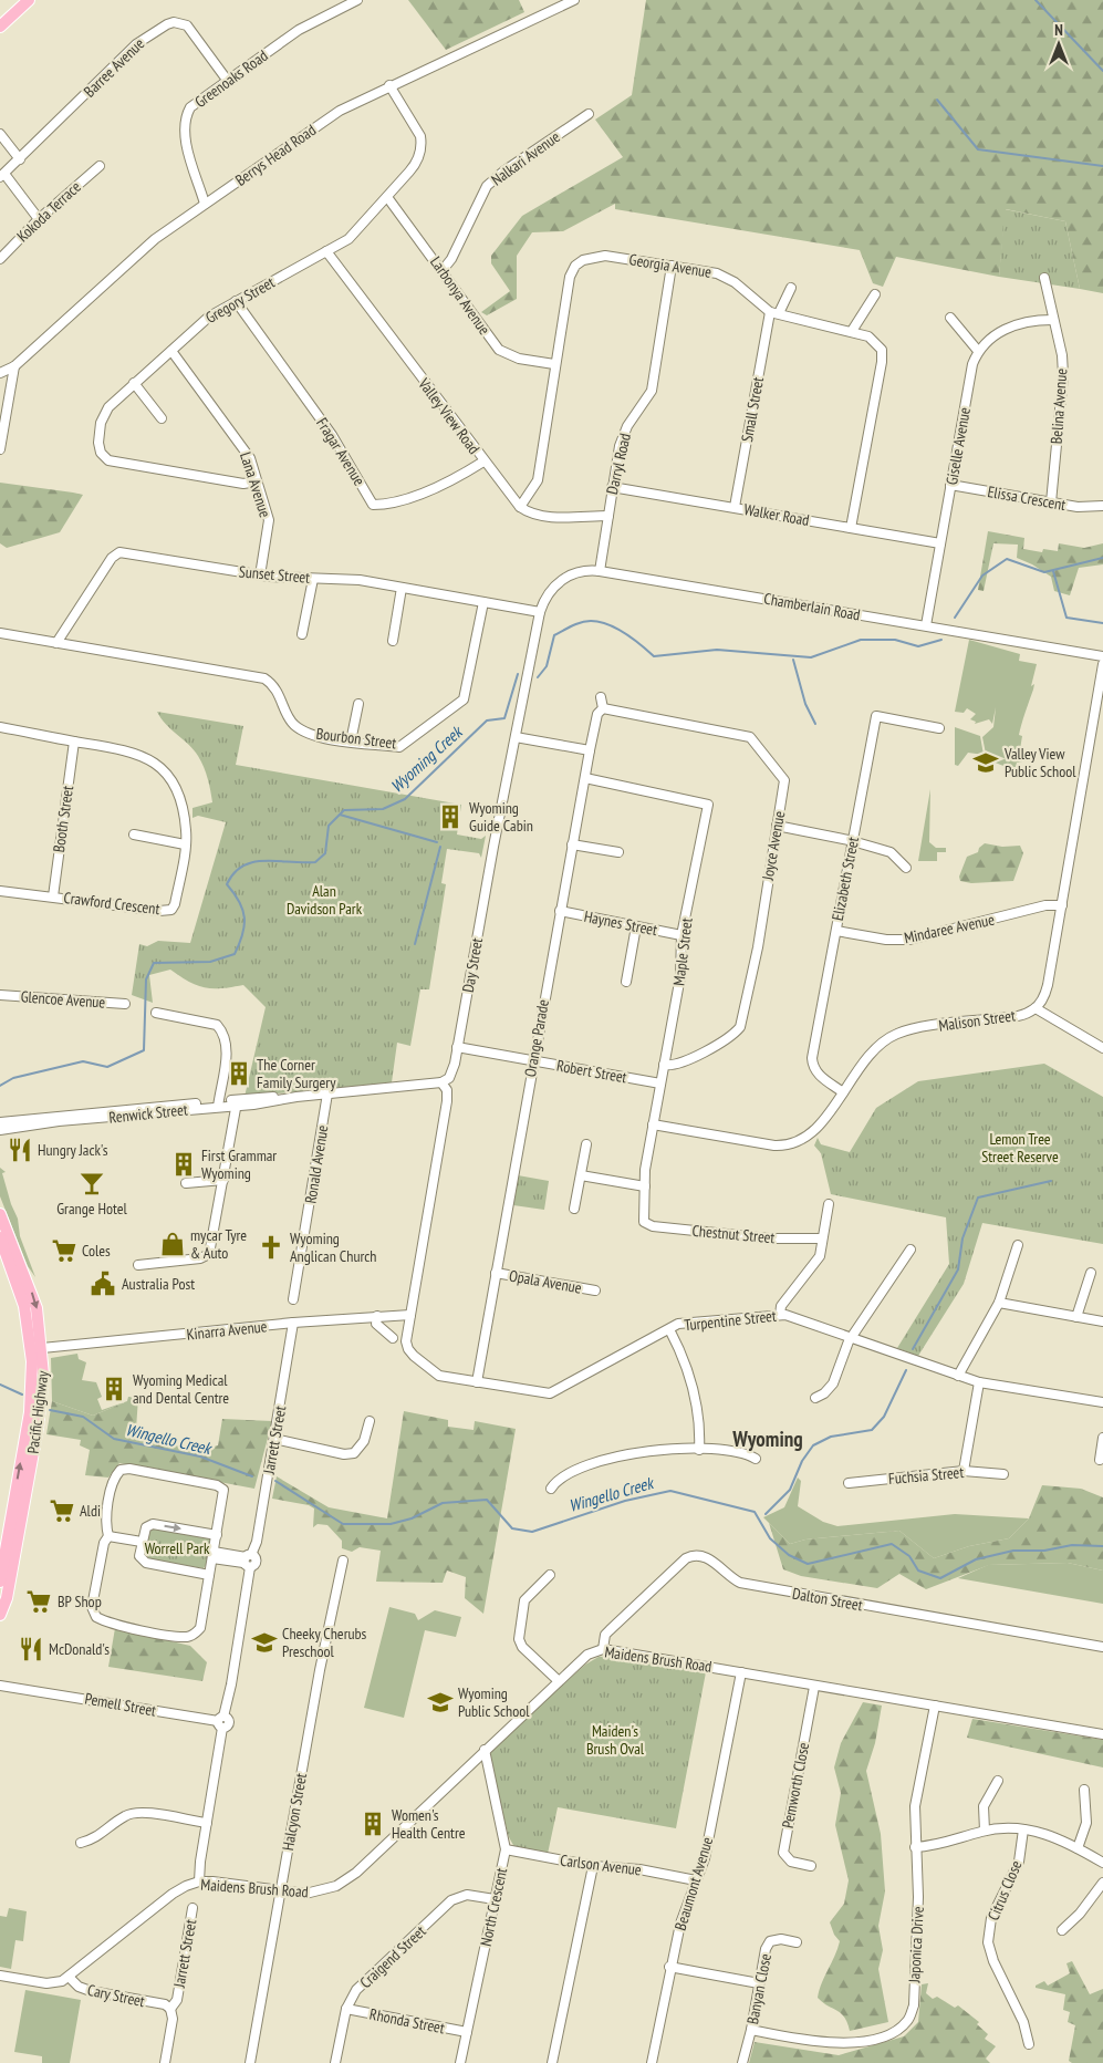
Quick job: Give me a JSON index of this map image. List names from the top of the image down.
{
  "streets": {
    "main road": ["Pacific Highway"],
    "street": [
      "Barree Avenue",
      "Greenoaks Road",
      "Berrys Head Road",
      "Nalkari Avenue",
      "Kokoda Terrace",
      "Georgia Avenue",
      "Larbonya Avenue",
      "Gregory Street",
      "Belina Avenue",
      "Small Street",
      "Valley View Road",
      "Giselle Avenue",
      "Fragar Avenue",
      "Darryl Road",
      "Lana Avenue",
      "Elissa Crescent",
      "Walker Road",
      "Sunset Street",
      "Chamberlain Road",
      "Bourbon Street",
      "Booth Street",
      "Joyce Avenue",
      "Elizabeth Street",
      "Crawford Crescent",
      "Haynes Street",
      "Mindaree Avenue",
      "Maple Street",
      "Day Street",
      "Glencoe Avenue",
      "Malison Street",
      "Orange Parade",
      "Robert Street",
      "Renwick Street",
      "Ronald Avenue",
      "Chestnut Street",
      "Opala Avenue",
      "Turpentine Street",
      "Kinarra Avenue",
      "Jarrett Street",
      "Fuchsia Street",
      "Dalton Street",
      "Maidens Brush Road",
      "Pemell Street",
      "Pemworth Close",
      "Halcyon Street",
      "Carlson Avenue",
      "Beaumont Avenue",
      "Citrus Close",
      "North Crescent",
      "Japonica Drive",
      "Craigend Street",
      "Banyan Close",
      "Cary Street",
      "Rhonda Street"
    ]
  },
  "crossings": [
    ["Barree Avenue", "Greenoaks Road"],
    ["Greenoaks Road", "Berrys Head Road"],
    ["Berrys Head Road", "Gregory Street"],
    ["Nalkari Avenue", "Larbonya Avenue"],
    ["Georgia Avenue", "Larbonya Avenue"],
    ["Georgia Avenue", "Small Street"],
    ["Georgia Avenue", "Valley View Road"],
    ["Georgia Avenue", "Darryl Road"],
    ["Georgia Avenue", "Walker Road"],
    ["Larbonya Avenue", "Gregory Street"],
    ["Gregory Street", "Valley View Road"],
    ["Gregory Street", "Fragar Avenue"],
    ["Gregory Street", "Lana Avenue"],
    ["Belina Avenue", "Elissa Crescent"],
    ["Small Street", "Walker Road"],
    ["Valley View Road", "Fragar Avenue"],
    ["Giselle Avenue", "Elissa Crescent"],
    ["Giselle Avenue", "Walker Road"],
    ["Giselle Avenue", "Chamberlain Road"],
    ["Darryl Road", "Walker Road"],
    ["Darryl Road", "Chamberlain Road"],
    ["Lana Avenue", "Sunset Street"],
    ["Sunset Street", "Chamberlain Road"],
    ["Sunset Street", "Bourbon Street"],
    ["Sunset Street", "Day Street"],
    ["Chamberlain Road", "Day Street"],
    ["Booth Street", "Crawford Crescent"],
    ["Joyce Avenue", "Maple Street"],
    ["Joyce Avenue", "Orange Parade"],
    ["Elizabeth Street", "Mindaree Avenue"],
    ["Elizabeth Street", "Malison Street"],
    ["Haynes Street", "Maple Street"],
    ["Haynes Street", "Orange Parade"],
    ["Mindaree Avenue", "Malison Street"],
    ["Maple Street", "Malison Street"],
    ["Maple Street", "Orange Parade"],
    ["Maple Street", "Robert Street"],
    ["Maple Street", "Chestnut Street"],
    ["Day Street", "Robert Street"],
    ["Day Street", "Renwick Street"],
    ["Orange Parade", "Robert Street"],
    ["Orange Parade", "Opala Avenue"],
    ["Orange Parade", "Turpentine Street"],
    ["Renwick Street", "Ronald Avenue"],
    ["Turpentine Street", "Kinarra Avenue"],
    ["Kinarra Avenue", "Pacific Highway"],
    ["Kinarra Avenue", "Jarrett Street"],
    ["Jarrett Street", "Maidens Brush Road"],
    ["Jarrett Street", "Pemell Street"],
    ["Jarrett Street", "Cary Street"],
    ["Dalton Street", "Maidens Brush Road"],
    ["Maidens Brush Road", "Pemworth Close"],
    ["Maidens Brush Road", "Halcyon Street"],
    ["Maidens Brush Road", "Beaumont Avenue"],
    ["Maidens Brush Road", "North Crescent"],
    ["Maidens Brush Road", "Japonica Drive"],
    ["Maidens Brush Road", "Cary Street"],
    ["Carlson Avenue", "Beaumont Avenue"],
    ["Carlson Avenue", "North Crescent"],
    ["North Crescent", "Craigend Street"],
    ["North Crescent", "Rhonda Street"],
    ["Japonica Drive", "Banyan Close"],
    ["Craigend Street", "Rhonda Street"]
  ],
  "districts": ["Wyoming"],
  "water": ["Wyoming Creek", "Wingello Creek"],
  "parks": [
    "Alan Davidson Park",
    "Lemon Tree Street Reserve",
    "Worrell Park",
    "Maiden's Brush Oval"
  ],
  "places": {
    "school or university": ["Valley View Public School", "Cheeky Cherubs Preschool", "Wyoming Public School"],
    "building": [
      "Wyoming Guide Cabin",
      "The Corner Family Surgery",
      "First Grammar Wyoming",
      "Wyoming Medical and Dental Centre",
      "Women's Health Centre"
    ],
    "restaurant": ["Hungry Jack's", "McDonald's"],
    "bar": ["Grange Hotel"],
    "shop": ["mycar Tyre & Auto"],
    "church": ["Wyoming Anglican Church"],
    "supermarket": ["Coles", "Aldi", "BP Shop"],
    "public building": ["Australia Post"]
  },
  "north": "top"
}
